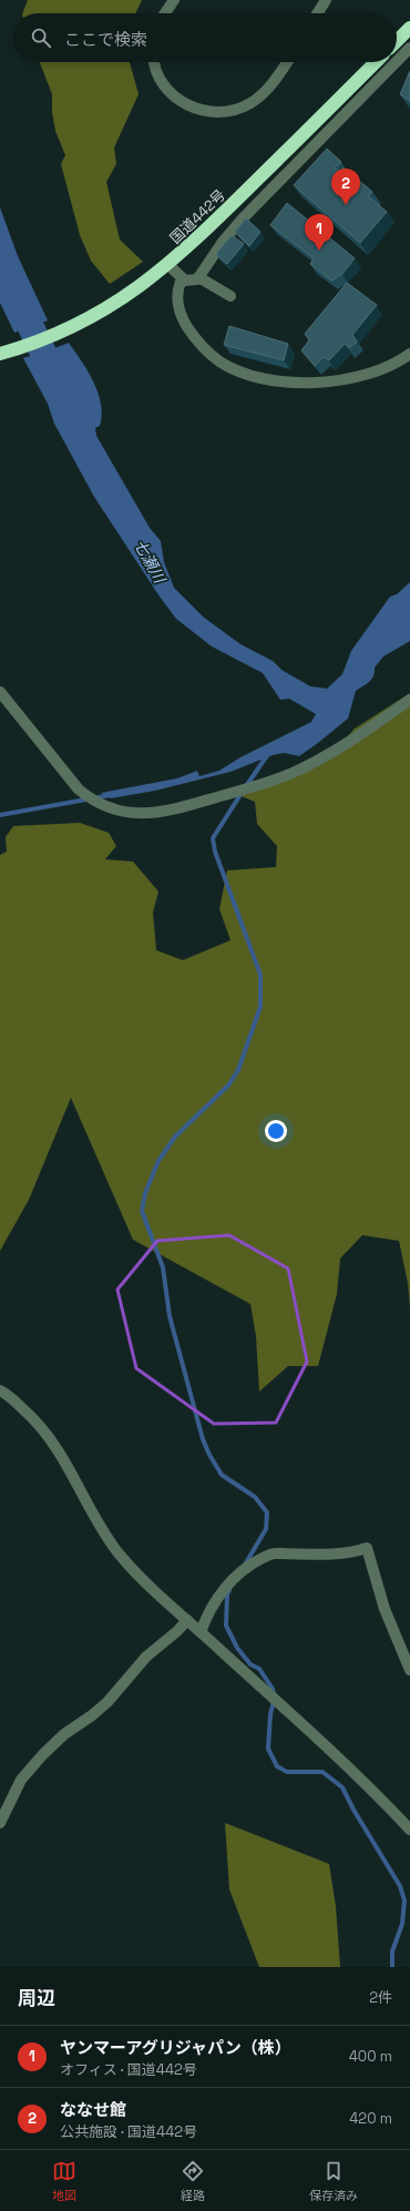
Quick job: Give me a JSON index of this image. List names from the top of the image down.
{
  "streets": {
    "highway": ["国道442号"]
  },
  "water": ["七瀬川"],
  "page": {
    "search": "ここで検索",
    "pins": ["2", "1"],
    "heading": ["周辺", "2件"],
    "list": [
      {
        "mark": "1",
        "name": "ヤンマーアグリジャパン（株）",
        "note": "オフィス · 国道442号",
        "value": "400 m"
      },
      {
        "mark": "2",
        "name": "ななせ館",
        "note": "公共施設 · 国道442号",
        "value": "420 m"
      }
    ],
    "nav": ["地図", "経路", "保存済み"]
  }
}
